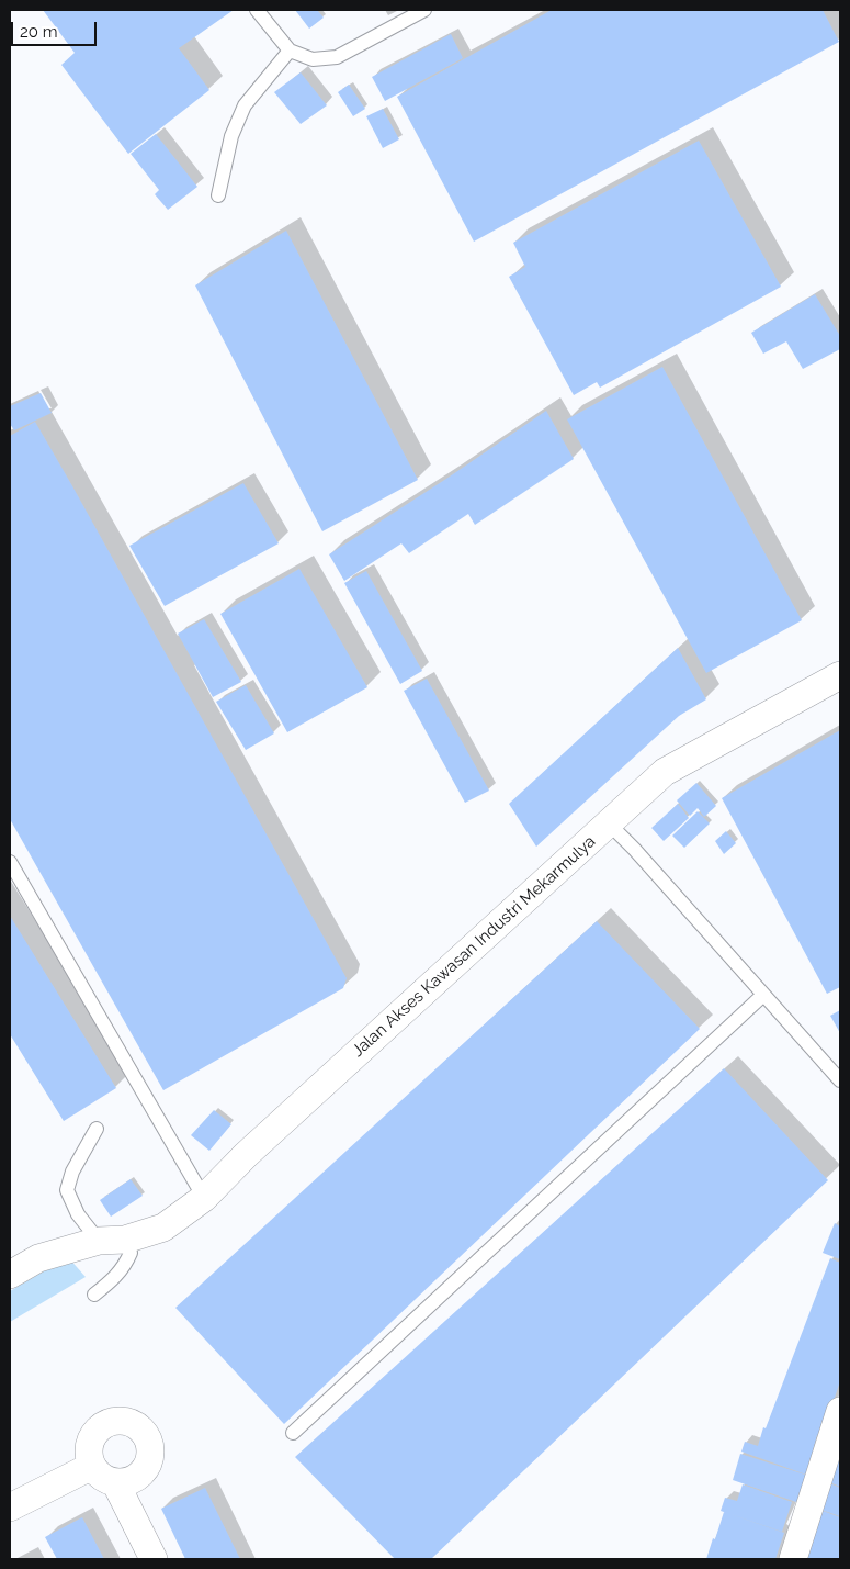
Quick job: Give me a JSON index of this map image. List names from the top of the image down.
{
  "streets": {
    "street": ["Jalan Akses Kawasan Industri Mekarmulya"]
  },
  "scale_bar": "20 m"
}
